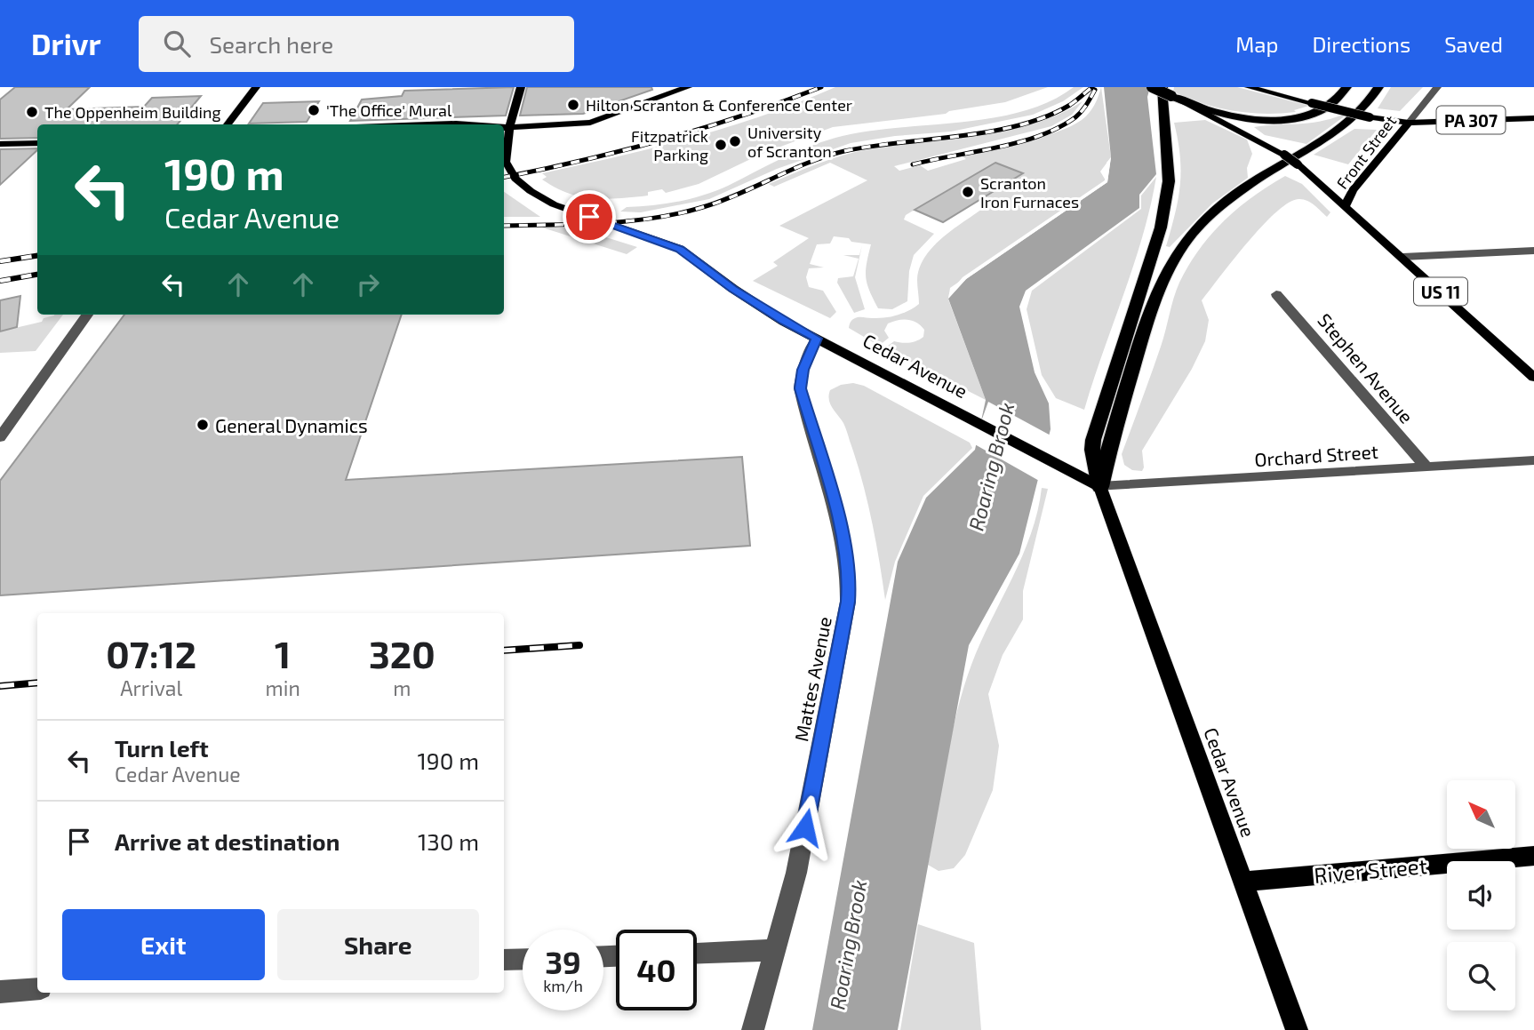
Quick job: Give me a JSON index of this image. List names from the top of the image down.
{
  "streets": {
    "highway": ["US 11"],
    "main road": [
      "PA 307",
      "Front Street",
      "Cedar Avenue",
      "River Street"
    ],
    "street": ["Stephen Avenue", "Orchard Street", "Mattes Avenue"]
  },
  "crossings": [
    ["PA 307", "Front Street"],
    ["Front Street", "US 11"],
    ["Cedar Avenue", "Orchard Street"],
    ["Cedar Avenue", "Mattes Avenue"],
    ["Cedar Avenue", "River Street"],
    ["Stephen Avenue", "Orchard Street"]
  ],
  "water": ["Roaring Brook"],
  "places": [
    "Hilton Scranton & Conference Center",
    "'The Office' Mural",
    "The Oppenheim Building",
    "University of Scranton",
    "Fitzpatrick Parking",
    "Scranton Iron Furnaces",
    "General Dynamics"
  ],
  "north": "top left",
  "page": {
    "header": "Drivr",
    "search": "Search here",
    "nav": ["Map", "Directions", "Saved"],
    "turn": ["190 m", "Cedar Avenue"],
    "eta": [
      "07:12",
      "Arrival",
      "1",
      "min",
      "320",
      "m"
    ],
    "list": [
      {
        "name": "Turn left",
        "note": "Cedar Avenue",
        "value": "190 m"
      },
      {
        "name": "Arrive at destination",
        "value": "130 m"
      }
    ],
    "buttons": ["Exit", "Share"],
    "speed": "39 km/h",
    "limit": "40"
  }
}
